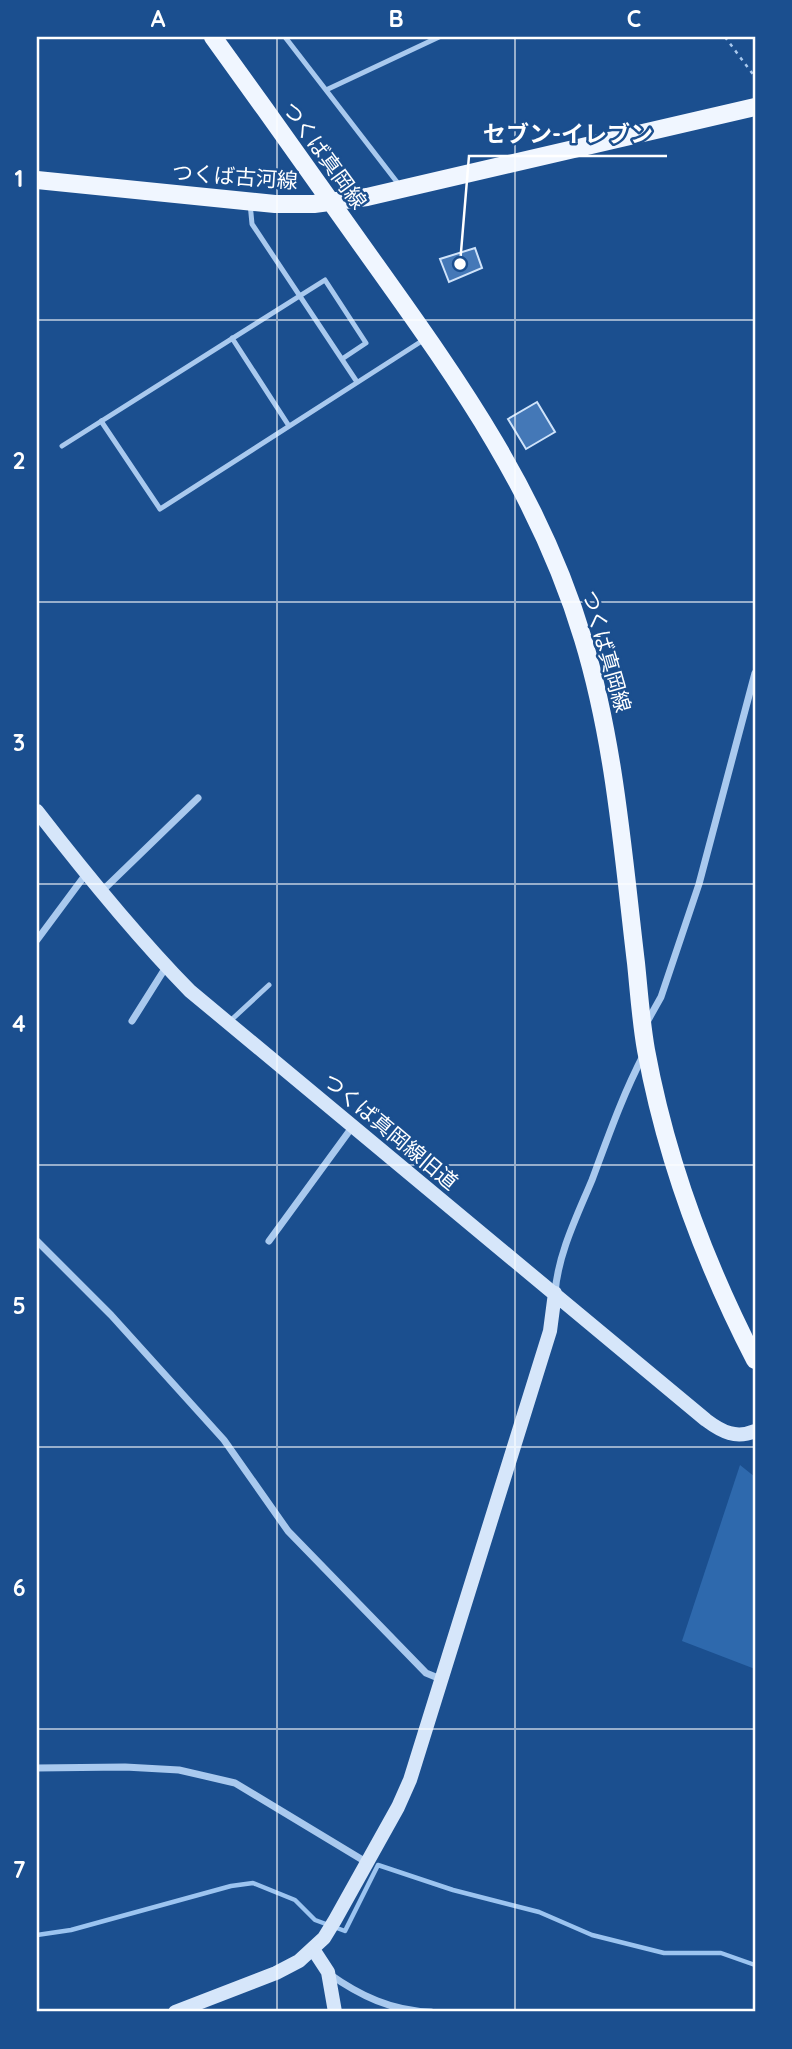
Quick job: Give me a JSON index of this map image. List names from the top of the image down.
{
  "streets": {
    "main road": ["つくば真岡線", "つくば古河線"],
    "street": ["つくば真岡線旧道"]
  },
  "crossings": [
    ["つくば真岡線", "つくば古河線"]
  ],
  "places": ["セブン-イレブン"],
  "grid": {
    "columns": ["A", "B", "C"],
    "rows": [
      "1",
      "2",
      "3",
      "4",
      "5",
      "6",
      "7"
    ]
  }
}
